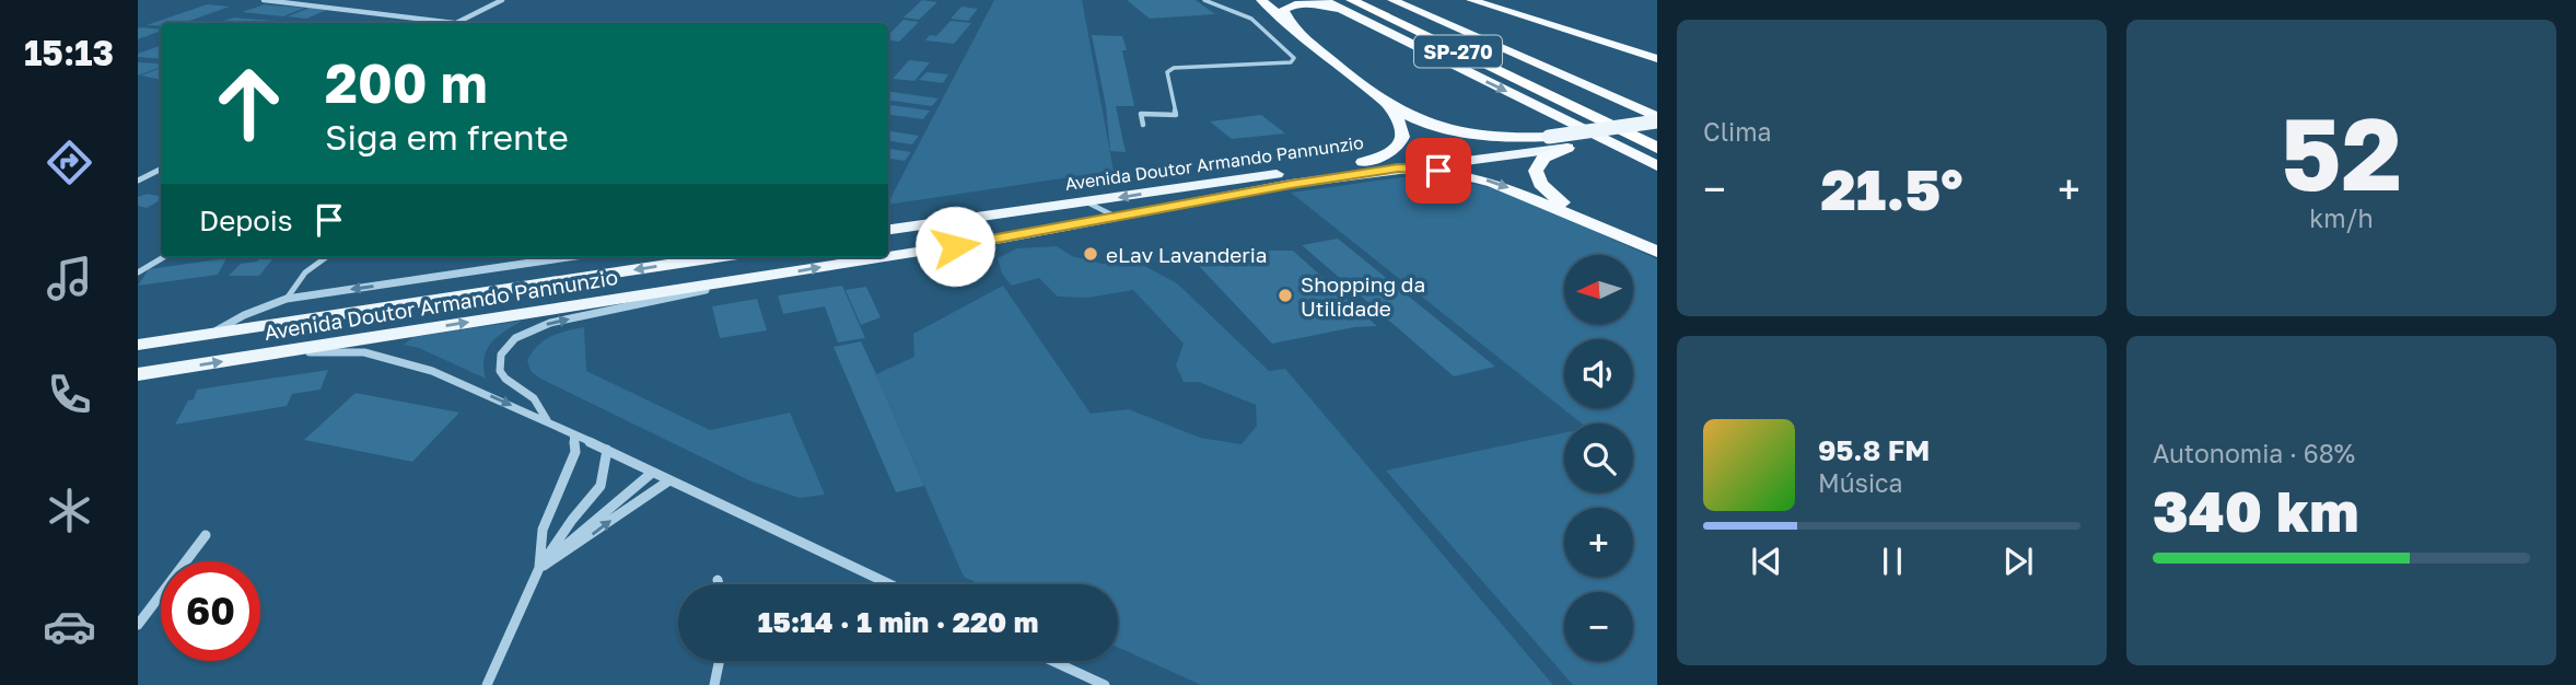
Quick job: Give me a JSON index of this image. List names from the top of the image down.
{
  "streets": {
    "highway": ["SP-270"],
    "main road": ["Avenida Doutor Armando Pannunzio"]
  },
  "crossings": [
    ["SP-270", "Avenida Doutor Armando Pannunzio"]
  ],
  "places": ["eLav Lavanderia", "Shopping da Utilidade"],
  "north": "left",
  "page": {
    "tabs": "15:13",
    "tile": [
      "Clima",
      ["52", "km/h"],
      ["Autonomia · 68%", "340 km"]
    ],
    "turn": ["200 m", "Siga em frente"],
    "heat": ["−", "21.5°", "+"],
    "then": "Depois",
    "map_buttons": ["+", "−"],
    "song": ["95.8 FM", "Música"],
    "limit": "60",
    "trip": "15:14 · 1 min · 220 m"
  }
}
